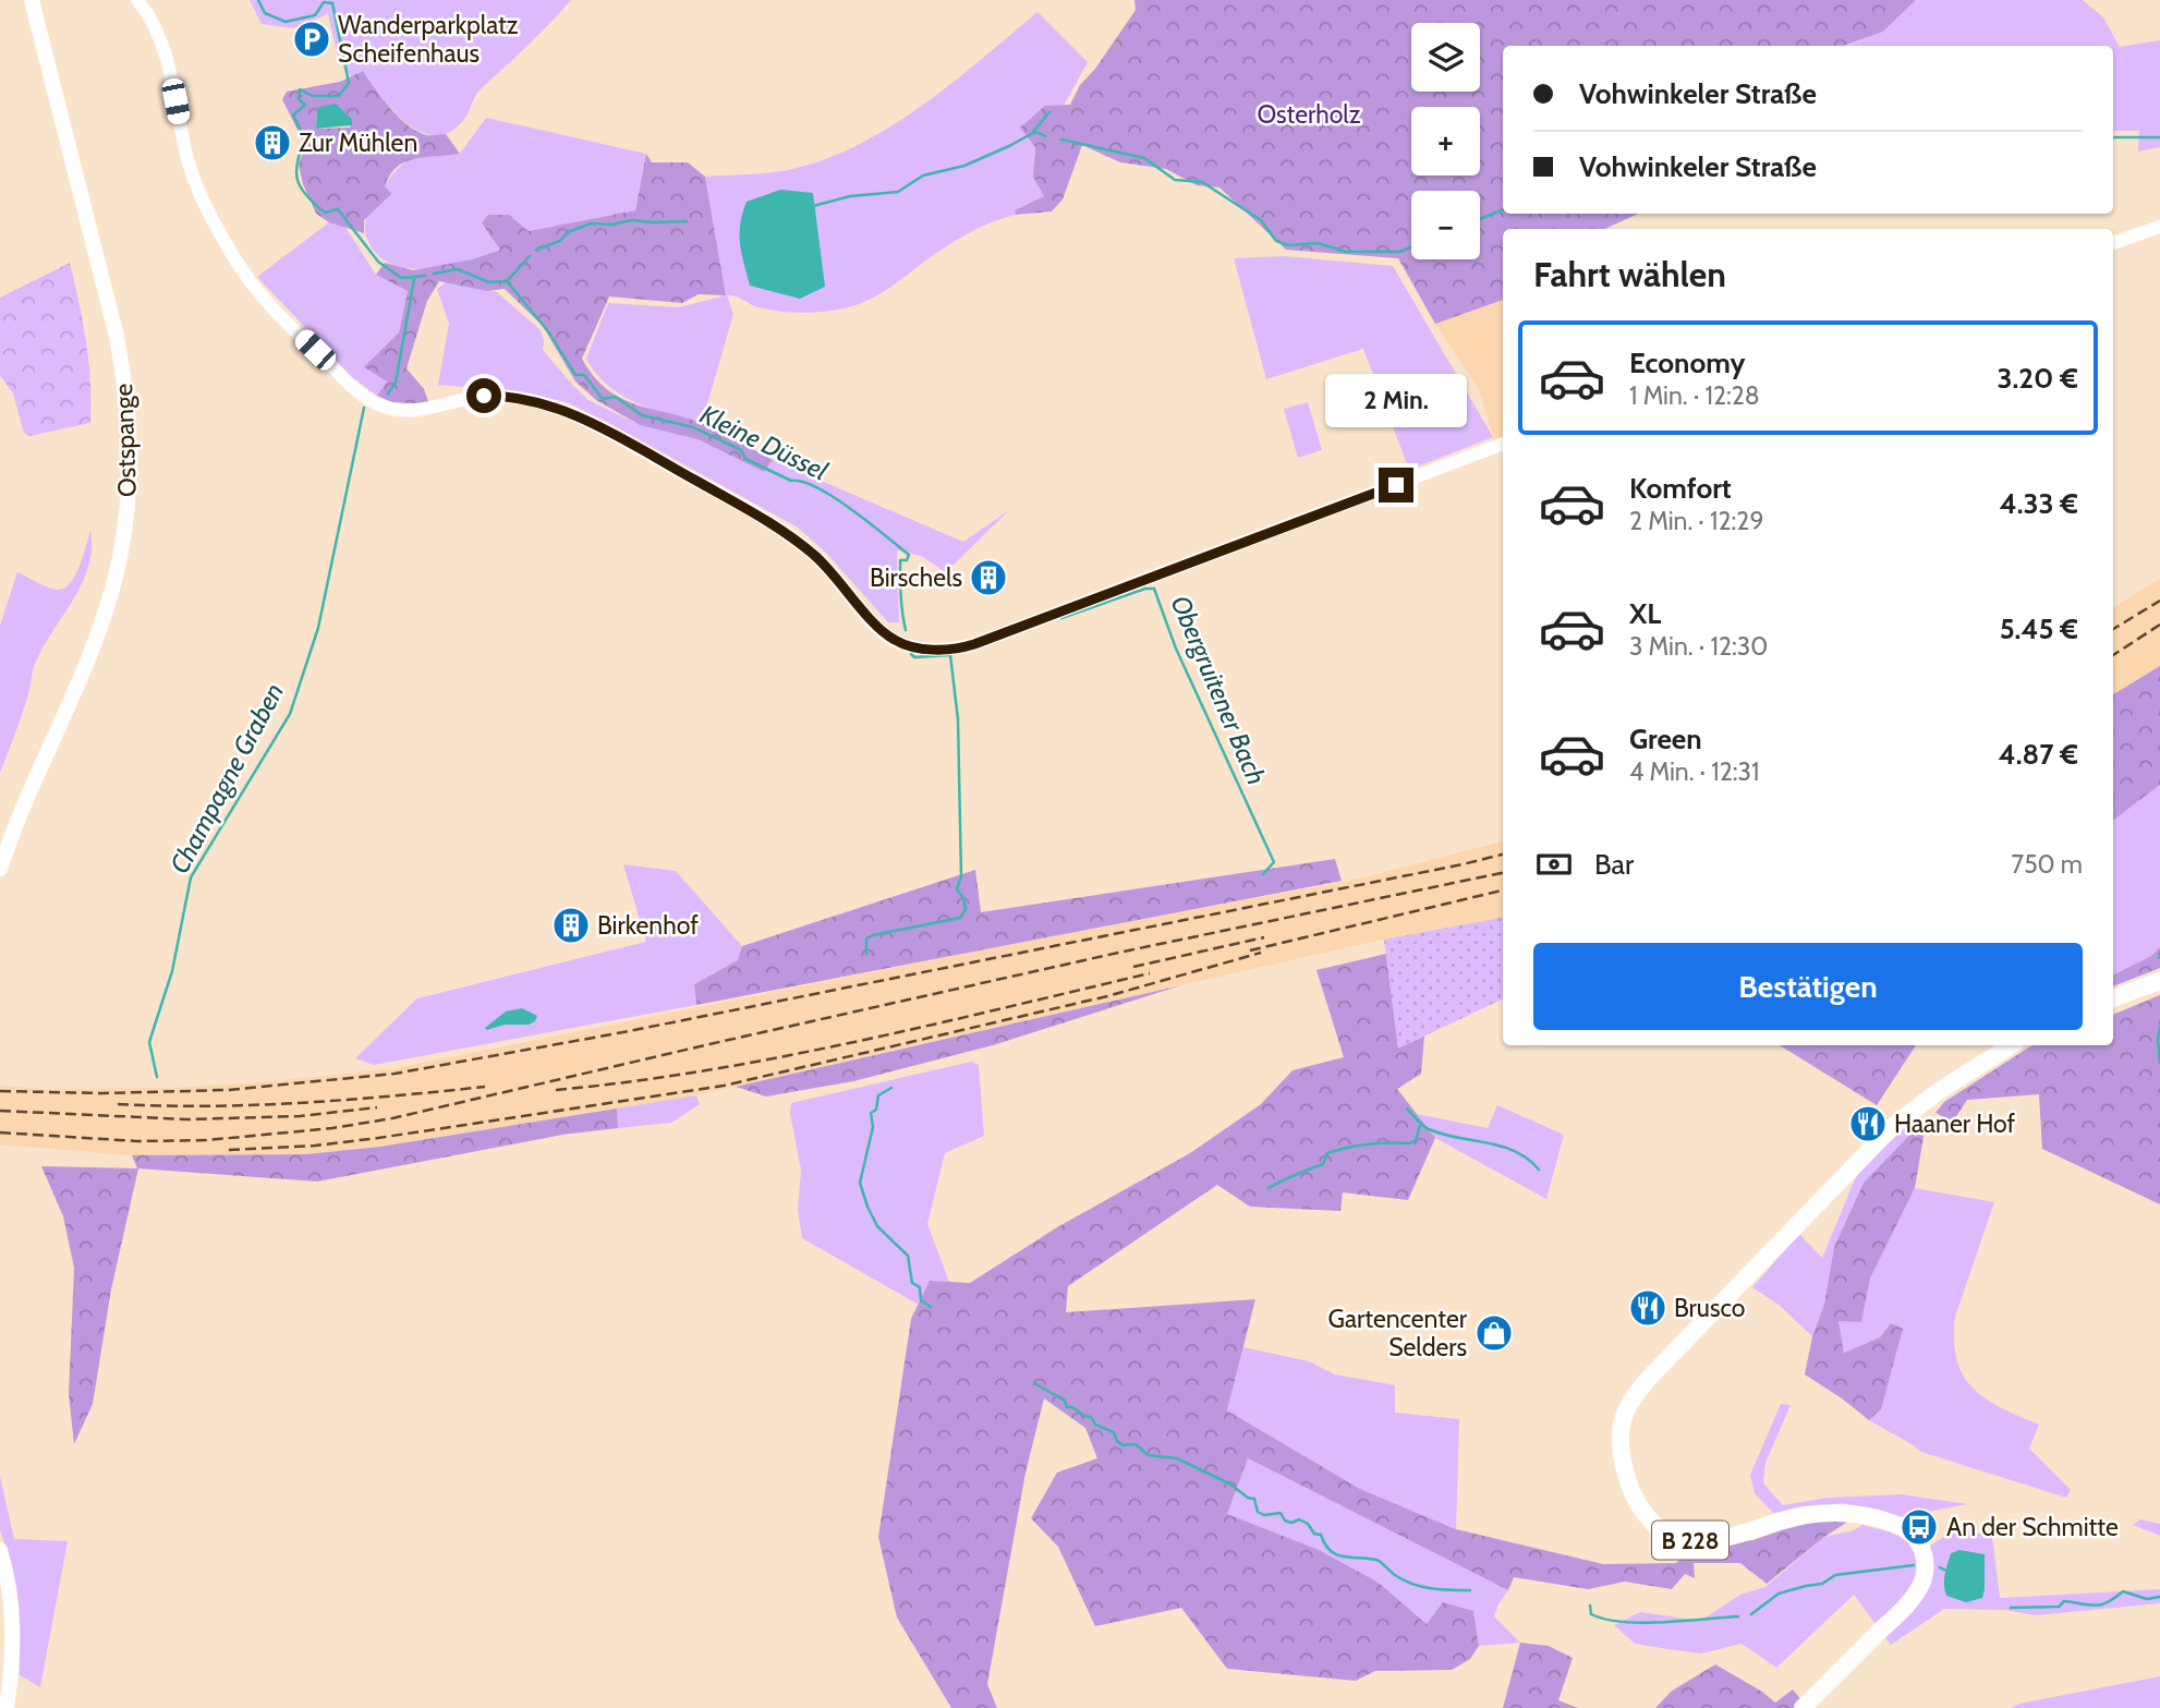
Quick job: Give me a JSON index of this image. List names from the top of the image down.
{
  "streets": {
    "main road": ["Ostspange", "B 228"]
  },
  "water": ["Kleine Düssel", "Obergruitener Bach", "Champagne Graben"],
  "parks": ["Osterholz"],
  "places": {
    "parking": ["Wanderparkplatz Scheifenhaus"],
    "building": ["Zur Mühlen", "Birschels", "Birkenhof"],
    "restaurant": ["Haaner Hof", "Brusco"],
    "shop": ["Gartencenter Selders"],
    "bus stop": ["An der Schmitte"]
  },
  "page": {
    "map_buttons": ["+", "−"],
    "banner": ["Vohwinkeler Straße", "Vohwinkeler Straße"],
    "heading": "Fahrt wählen",
    "list": [
      {
        "name": "Economy",
        "note": "1 Min. · 12:28",
        "value": "3.20 €"
      },
      {
        "name": "Komfort",
        "note": "2 Min. · 12:29",
        "value": "4.33 €"
      },
      {
        "name": "XL",
        "note": "3 Min. · 12:30",
        "value": "5.45 €"
      },
      {
        "name": "Green",
        "note": "4 Min. · 12:31",
        "value": "4.87 €"
      }
    ],
    "bubble": "2 Min.",
    "pay": ["Bar", "750 m"],
    "buttons": "Bestätigen"
  }
}
